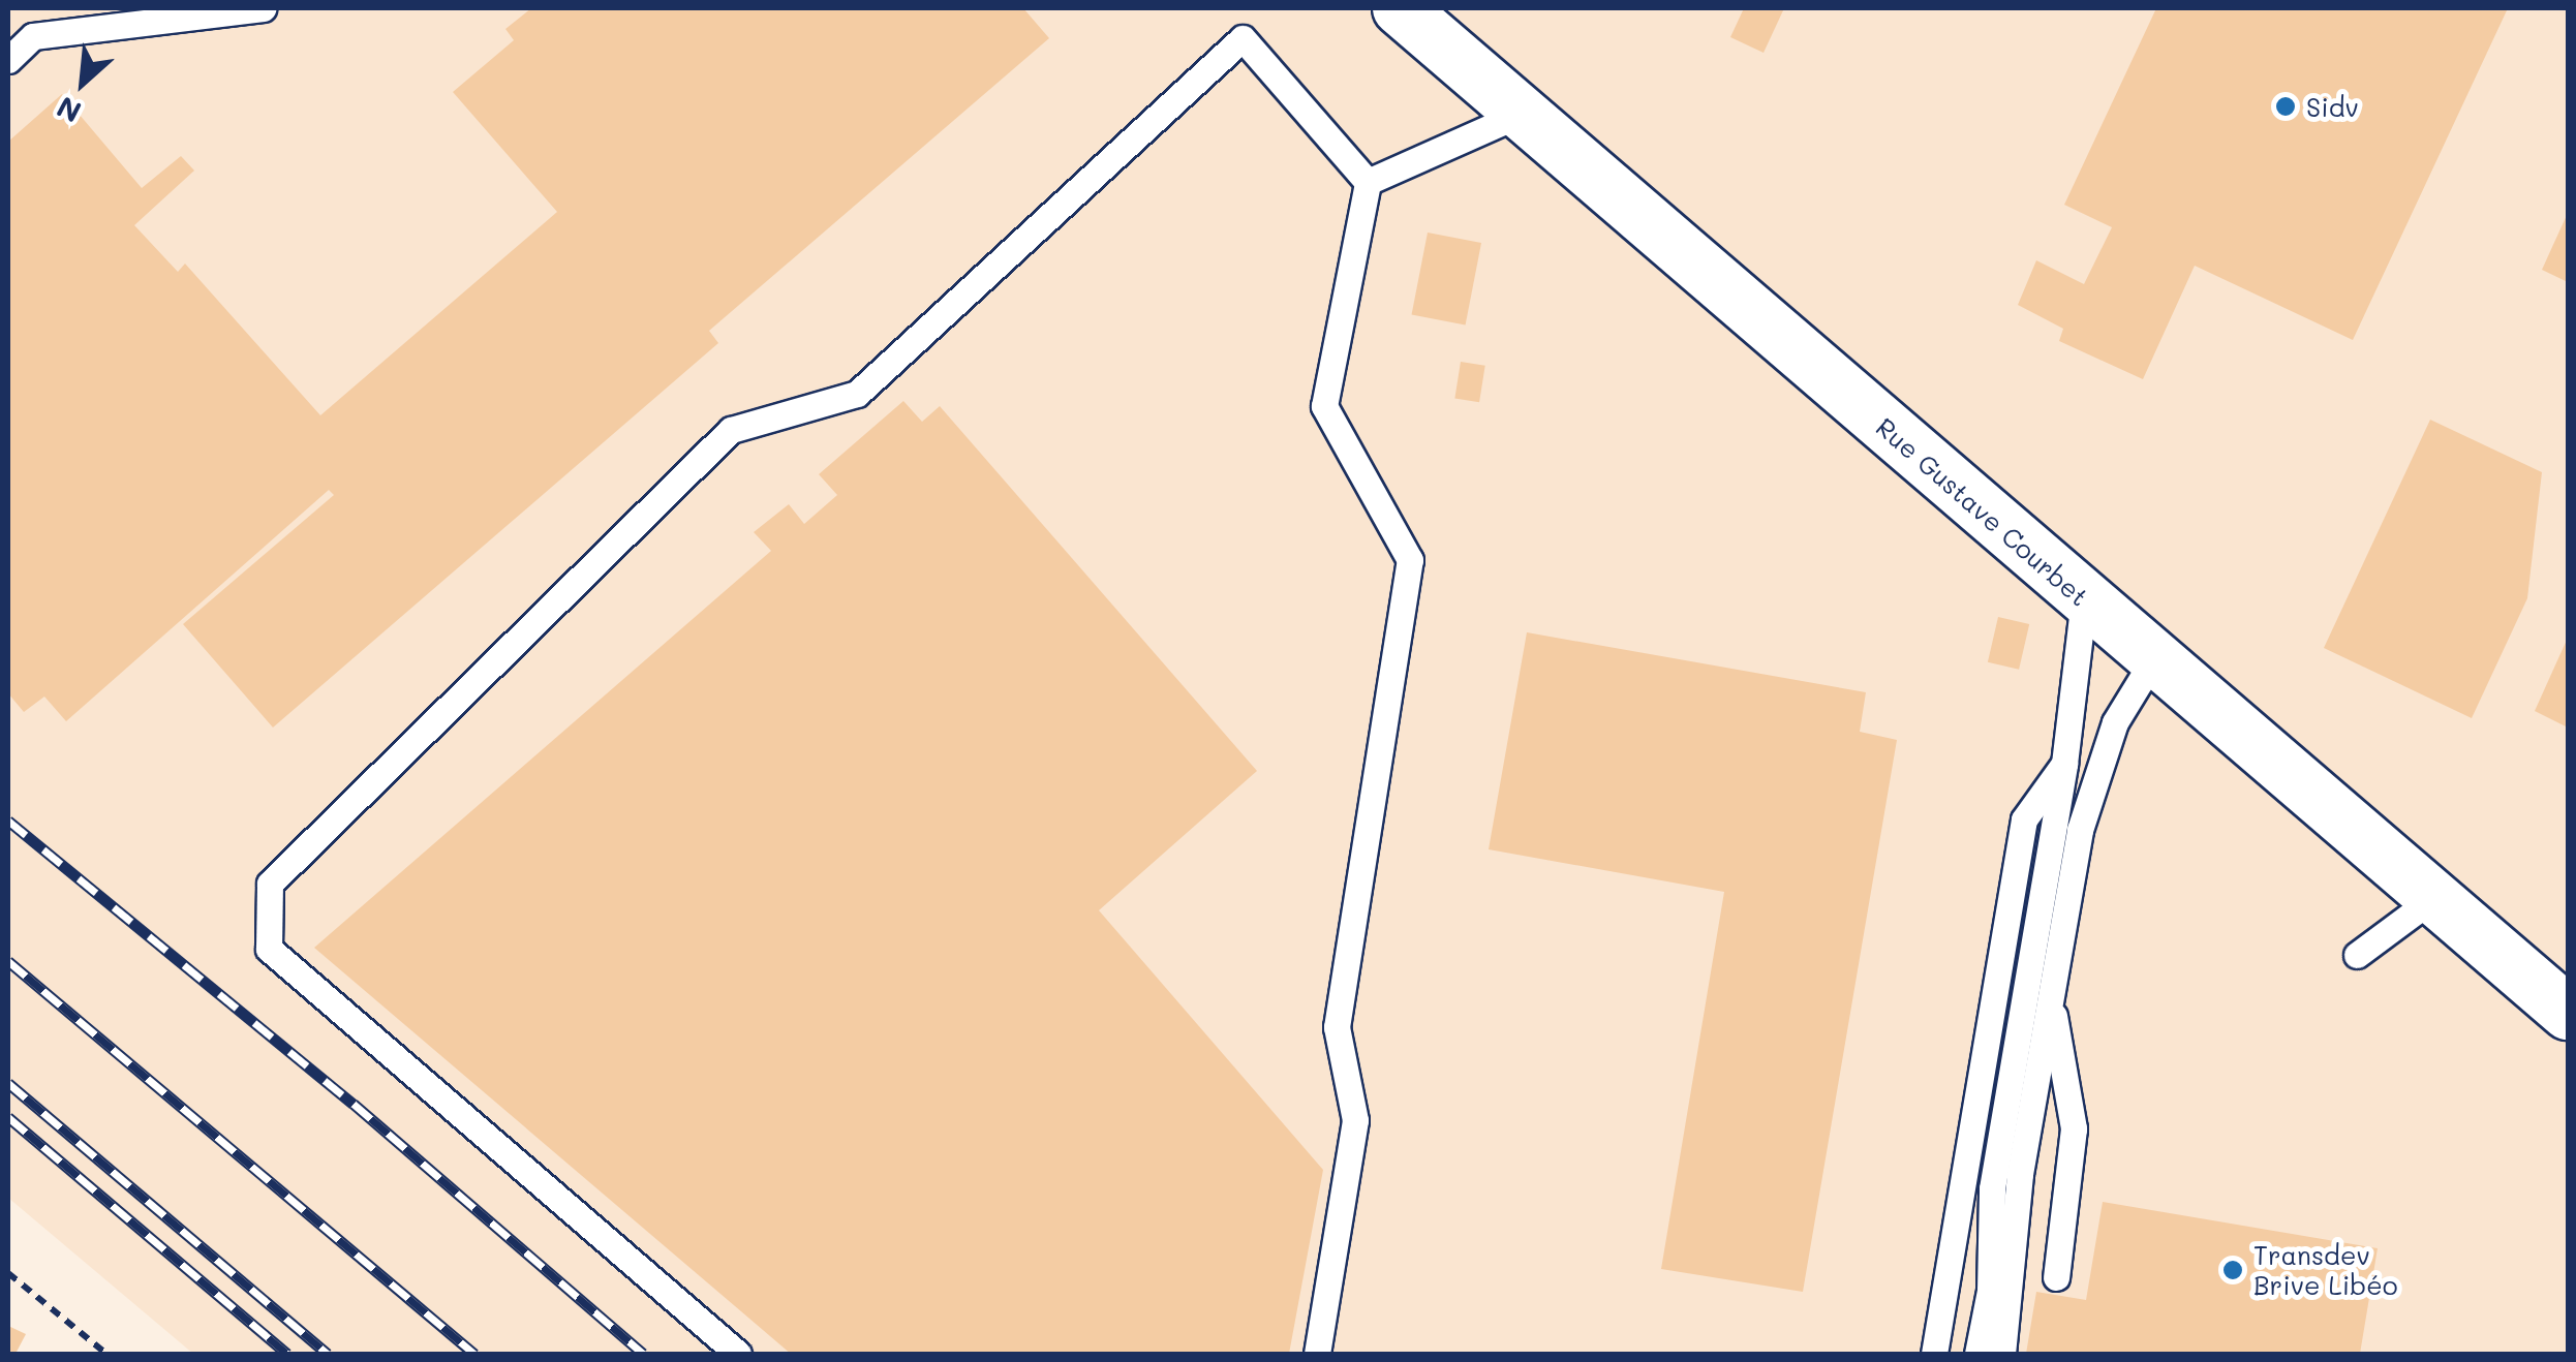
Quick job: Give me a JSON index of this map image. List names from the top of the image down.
{
  "streets": {
    "street": ["Rue Gustave Courbet"]
  },
  "places": ["Sidv", "Transdev Brive Libéo"],
  "north": "bottom left"
}
